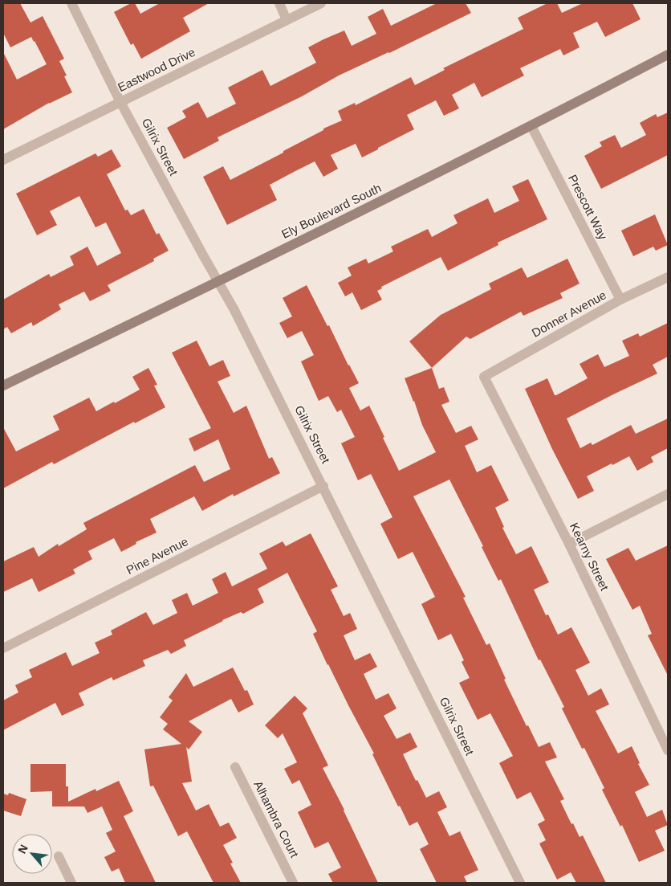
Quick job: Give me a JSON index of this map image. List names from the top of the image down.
{
  "streets": {
    "main road": ["Ely Boulevard South"],
    "street": [
      "Eastwood Drive",
      "Gilrix Street",
      "Prescott Way",
      "Donner Avenue",
      "Pine Avenue",
      "Kearny Street",
      "Alhambra Court"
    ]
  },
  "crossings": [
    ["Eastwood Drive", "Gilrix Street"],
    ["Gilrix Street", "Ely Boulevard South"],
    ["Gilrix Street", "Pine Avenue"],
    ["Prescott Way", "Ely Boulevard South"],
    ["Prescott Way", "Donner Avenue"],
    ["Donner Avenue", "Kearny Street"]
  ],
  "north": "top left"
}
